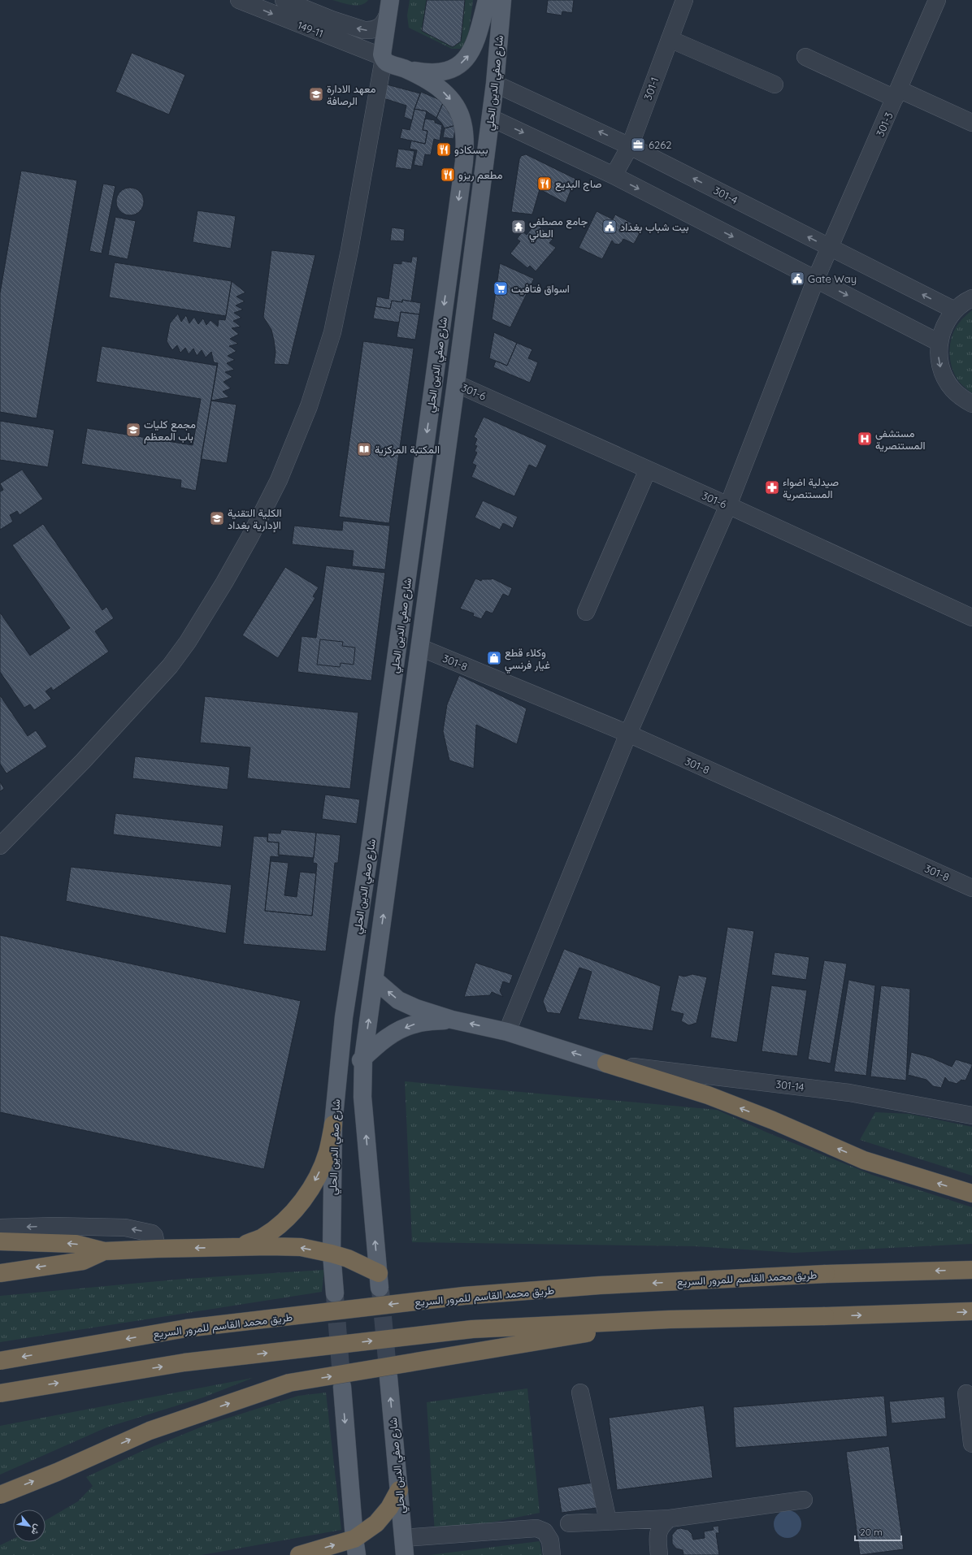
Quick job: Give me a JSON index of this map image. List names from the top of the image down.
{
  "streets": {
    "highway": ["طريق محمد القاسم للمرور السريع"],
    "main road": ["شارع صفي الدين الحلي"],
    "street": [
      "149-11",
      "301-1",
      "301-3",
      "301-4",
      "301-6",
      "301-8",
      "301-14"
    ]
  },
  "crossings": [
    ["149-11", "شارع صفي الدين الحلي"],
    ["شارع صفي الدين الحلي", "301-4"],
    ["شارع صفي الدين الحلي", "301-6"],
    ["شارع صفي الدين الحلي", "301-8"],
    ["301-1", "301-4"],
    ["301-3", "301-4"],
    ["301-3", "301-6"],
    ["301-3", "301-8"]
  ],
  "places": {
    "school or university": ["معهد الادارة الرصافة", "مجمع كليات باب المعظم", "الكلية التقنية الإدارية بغداد"],
    "office": ["6262"],
    "restaurant": ["بيسكادو", "مطعم ريزو", "صاج البديع"],
    "temple": ["جامع مصطفى العاني"],
    "public building": ["بيت شباب بغداد", "Gate Way"],
    "supermarket": ["اسواق فتافيت"],
    "hospital": ["مستشفى المستنصرية"],
    "library": ["المكتبة المركزية"],
    "pharmacy": ["صيدلية اضواء المستنصرية"],
    "shop": ["وكلاء قطع غيار فرنسي"]
  },
  "scale_bar": "20 m",
  "north": "bottom right"
}
